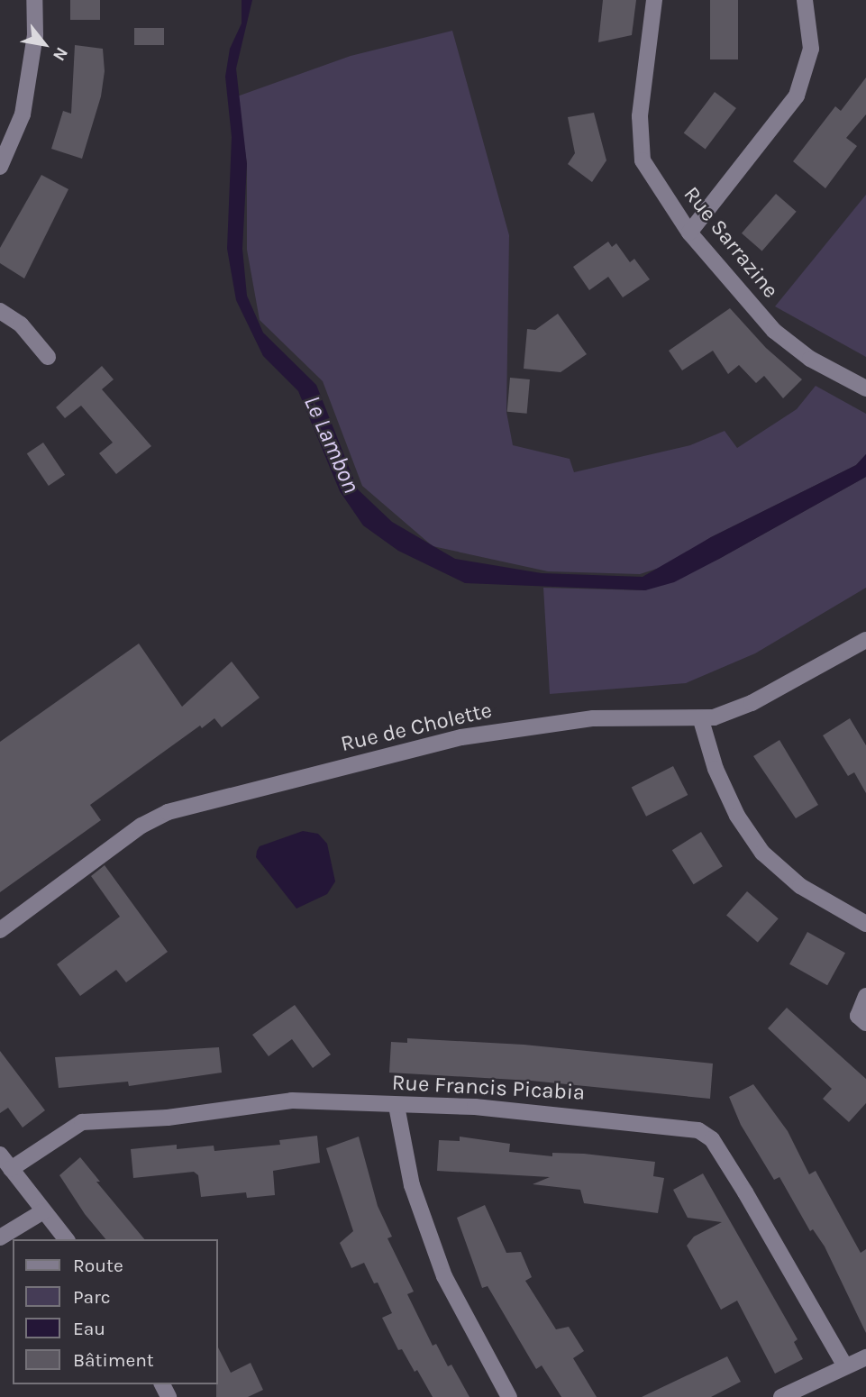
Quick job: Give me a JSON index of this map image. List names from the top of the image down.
{
  "streets": {
    "street": ["Rue Sarrazine", "Rue de Cholette", "Rue Francis Picabia"]
  },
  "water": ["Le Lambon"],
  "legend": [
    "Route",
    "Parc",
    "Eau",
    "Bâtiment"
  ],
  "north": "bottom right"
}
